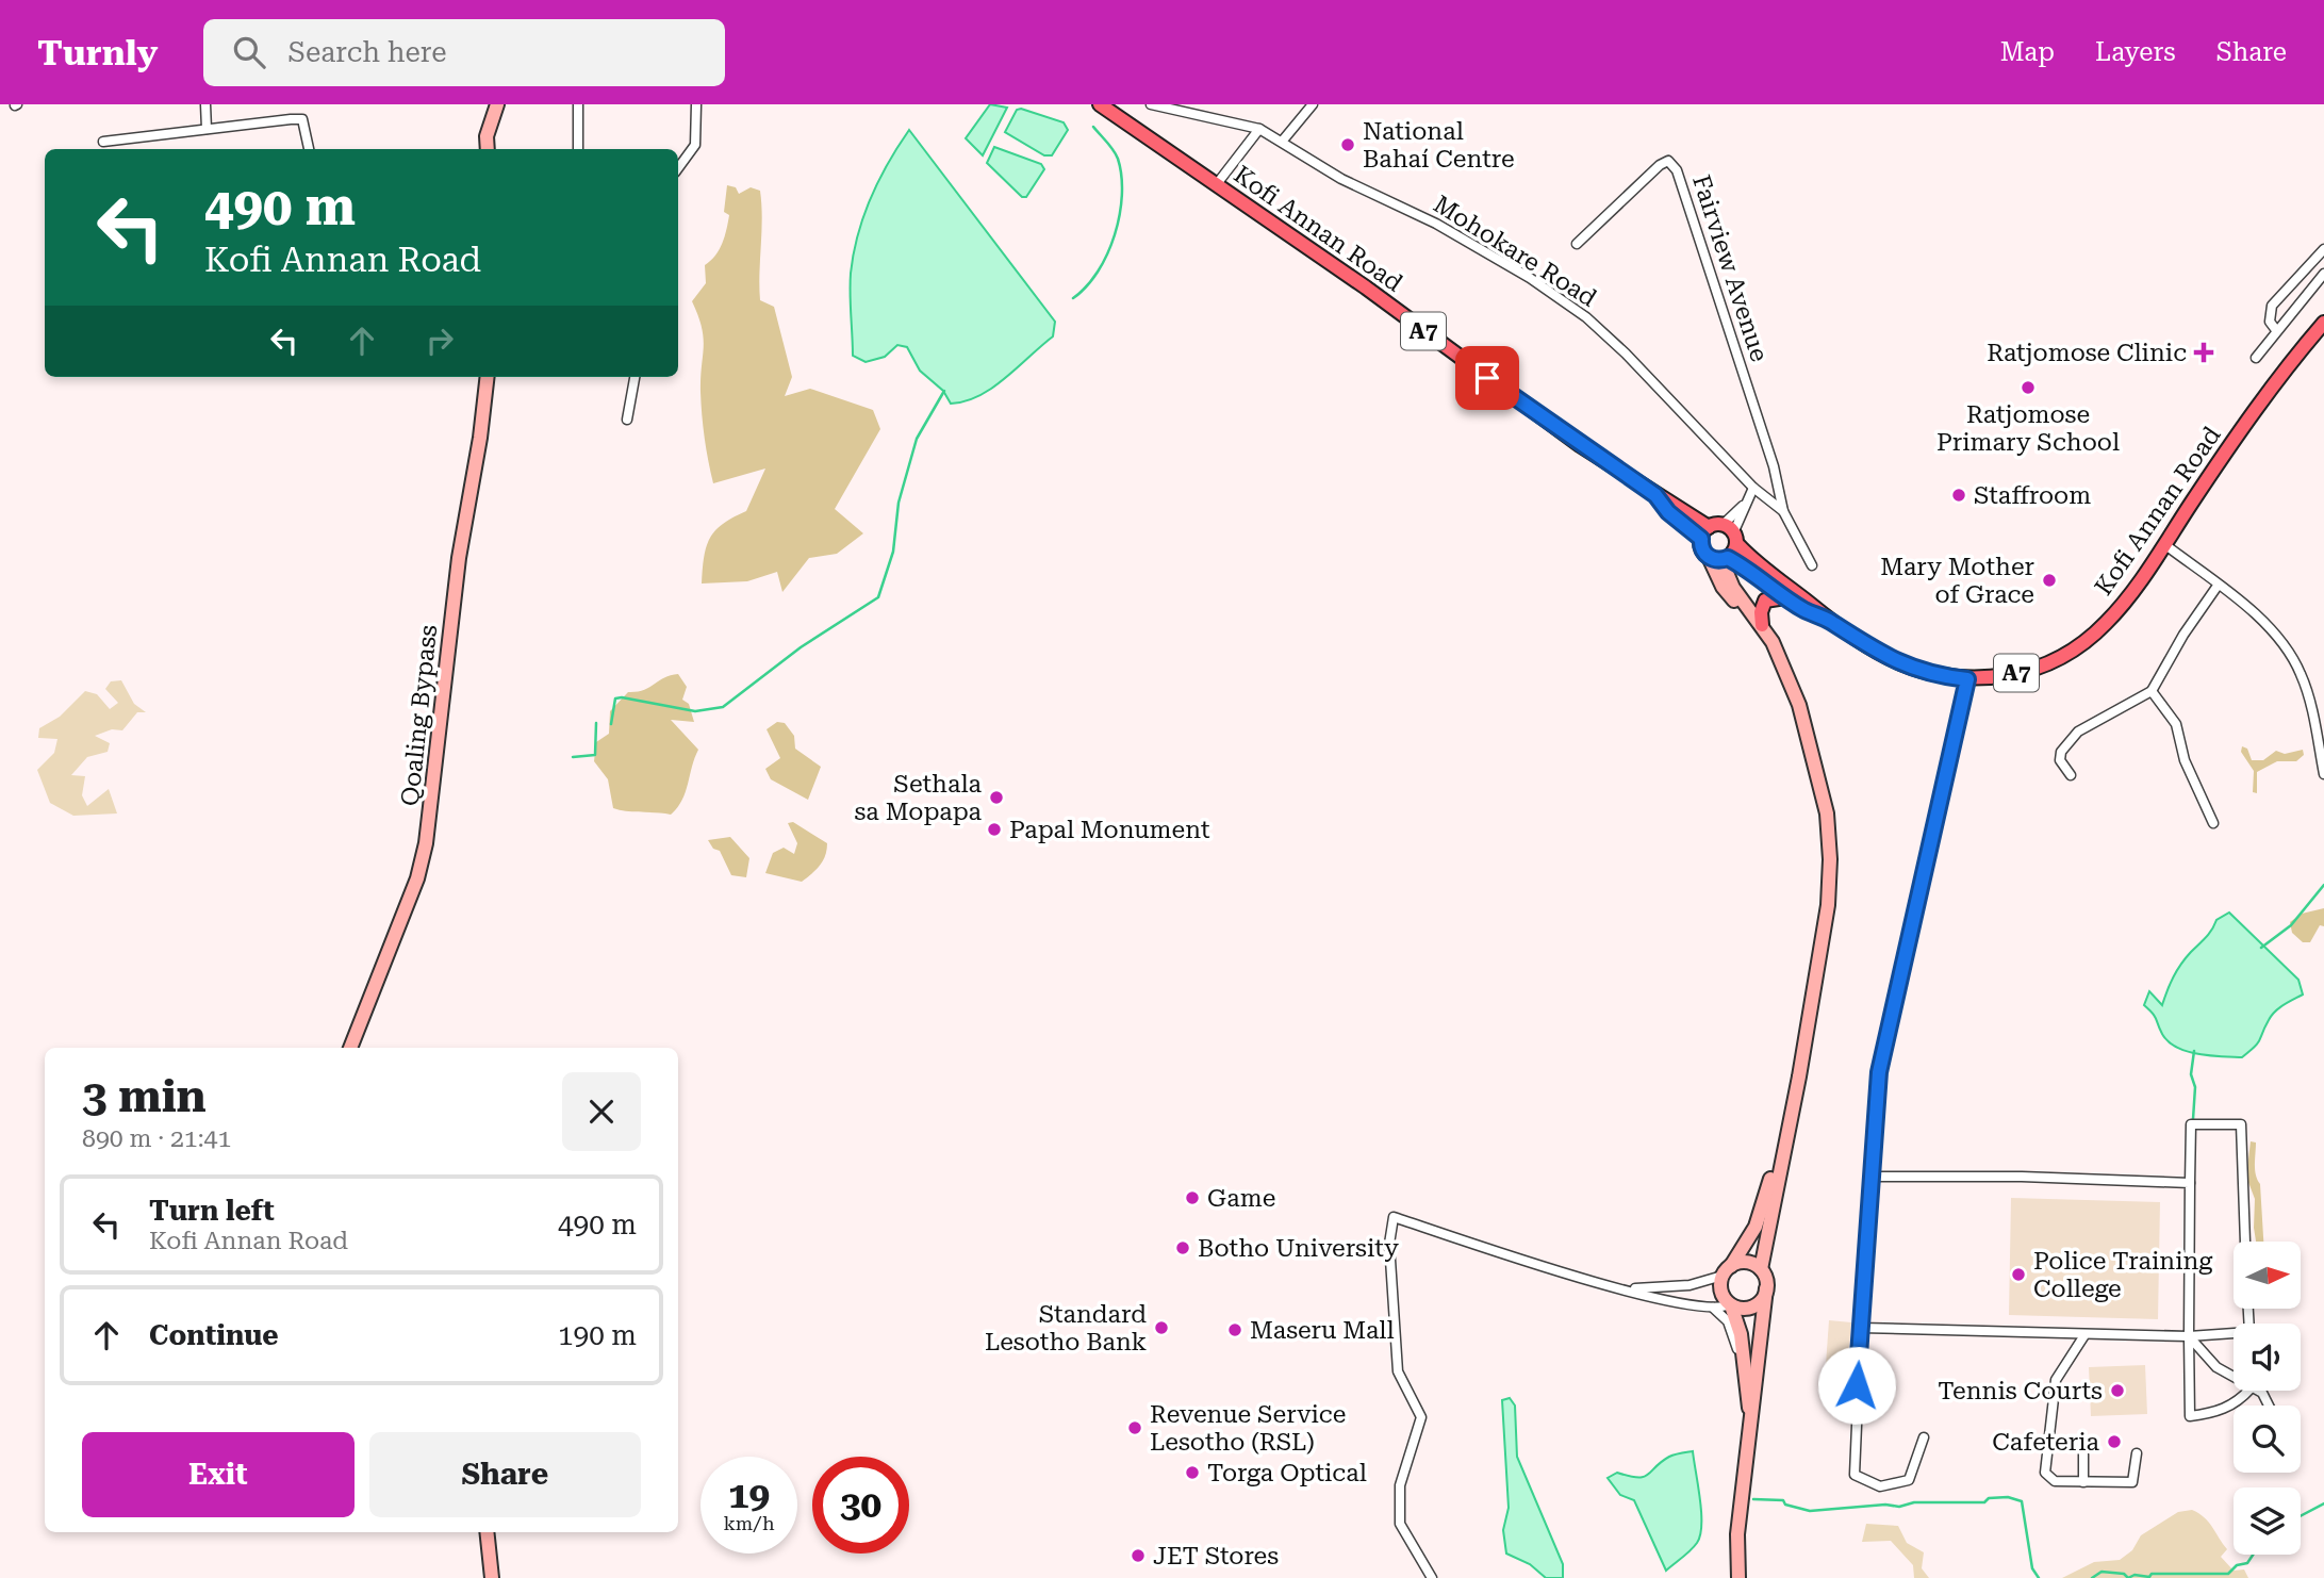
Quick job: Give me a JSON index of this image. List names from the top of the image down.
{
  "streets": {
    "main road": ["Kofi Annan Road", "A7", "Qoaling Bypass"],
    "street": ["Mohokare Road", "Fairview Avenue"]
  },
  "crossings": [
    ["Mohokare Road", "Fairview Avenue"]
  ],
  "places": {
    "other": [
      "National Bahaí Centre",
      "Ratjomose Primary School",
      "Staffroom",
      "Mary Mother of Grace",
      "Sethala sa Mopapa",
      "Papal Monument",
      "Game",
      "Botho University",
      "Police Training College",
      "Standard Lesotho Bank",
      "Maseru Mall",
      "Tennis Courts",
      "Revenue Service Lesotho (RSL)",
      "Cafeteria",
      "Torga Optical",
      "JET Stores"
    ],
    "health": ["Ratjomose Clinic"]
  },
  "north": "right",
  "page": {
    "header": "Turnly",
    "search": "Search here",
    "nav": ["Map", "Layers", "Share"],
    "turn": ["490 m", "Kofi Annan Road"],
    "heading": ["3 min", "890 m · 21:41"],
    "list": [
      {
        "name": "Turn left",
        "note": "Kofi Annan Road",
        "value": "490 m"
      },
      {
        "name": "Continue",
        "value": "190 m"
      }
    ],
    "buttons": ["Exit", "Share"],
    "speed": "19 km/h",
    "limit": "30"
  }
}
